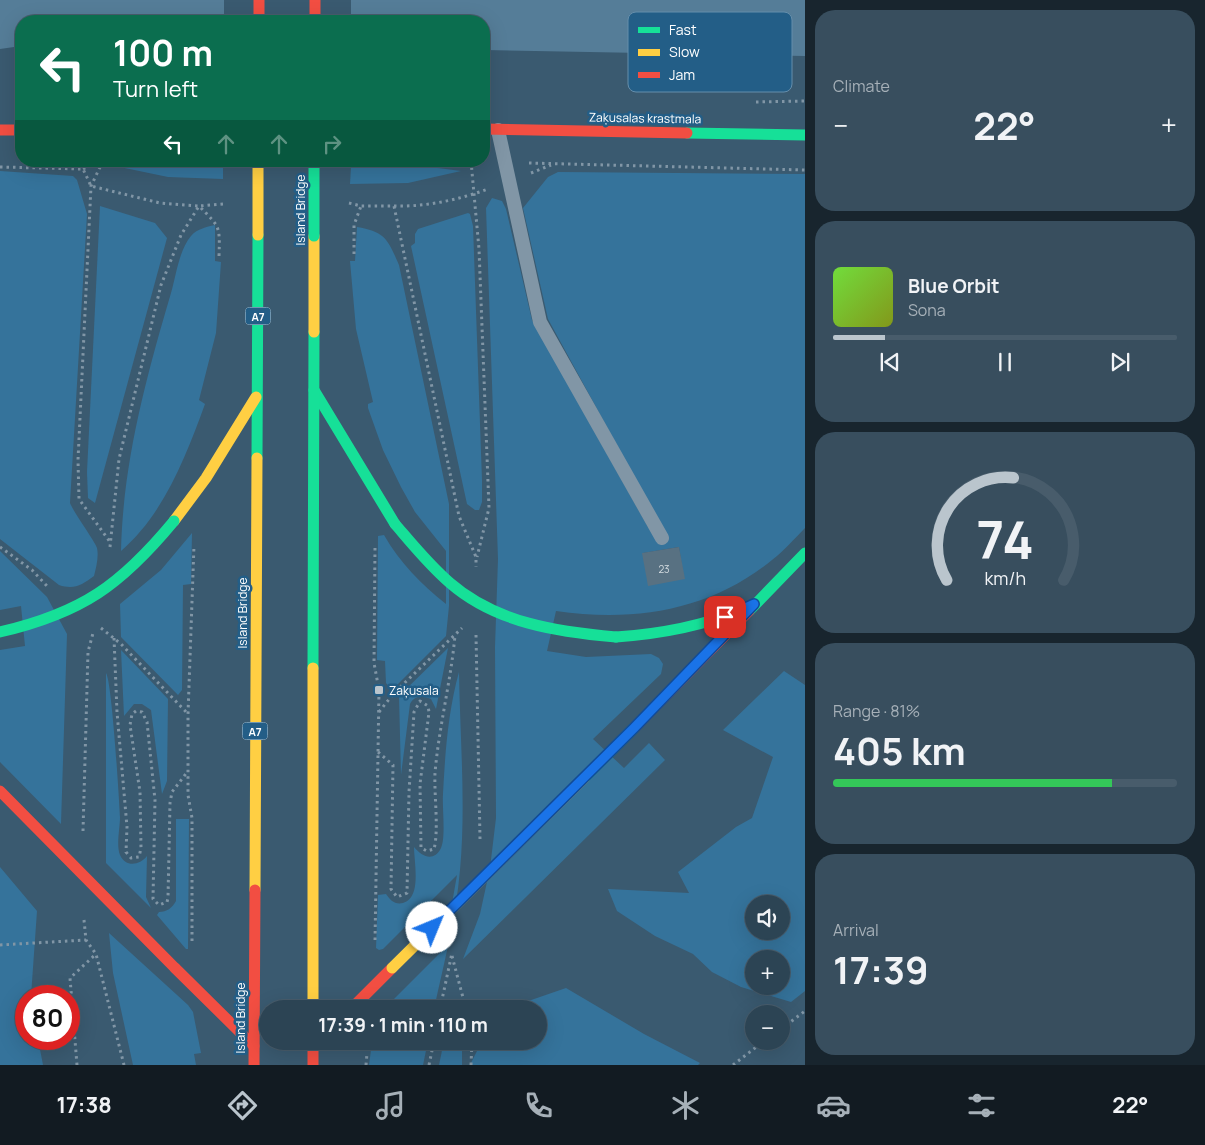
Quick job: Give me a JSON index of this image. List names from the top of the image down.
{
  "streets": {
    "main road": ["Zaķusalas krastmala", "Island Bridge", "A7"]
  },
  "places": {
    "transit": ["Zaķusala"]
  },
  "house_numbers": ["23"],
  "legend": ["Fast", "Slow", "Jam"],
  "page": {
    "tile": [
      "Climate",
      ["Range · 81%", "405 km"],
      ["Arrival", "17:39"]
    ],
    "turn": ["100 m", "Turn left"],
    "heat": ["−", "22°", "+"],
    "song": ["Blue Orbit", "Sona"],
    "map_buttons": ["+", "−"],
    "limit": "80",
    "trip": "17:39 · 1 min · 110 m",
    "tabs": ["17:38", "22°"],
    "gauge": ["74", "km/h"]
  }
}
